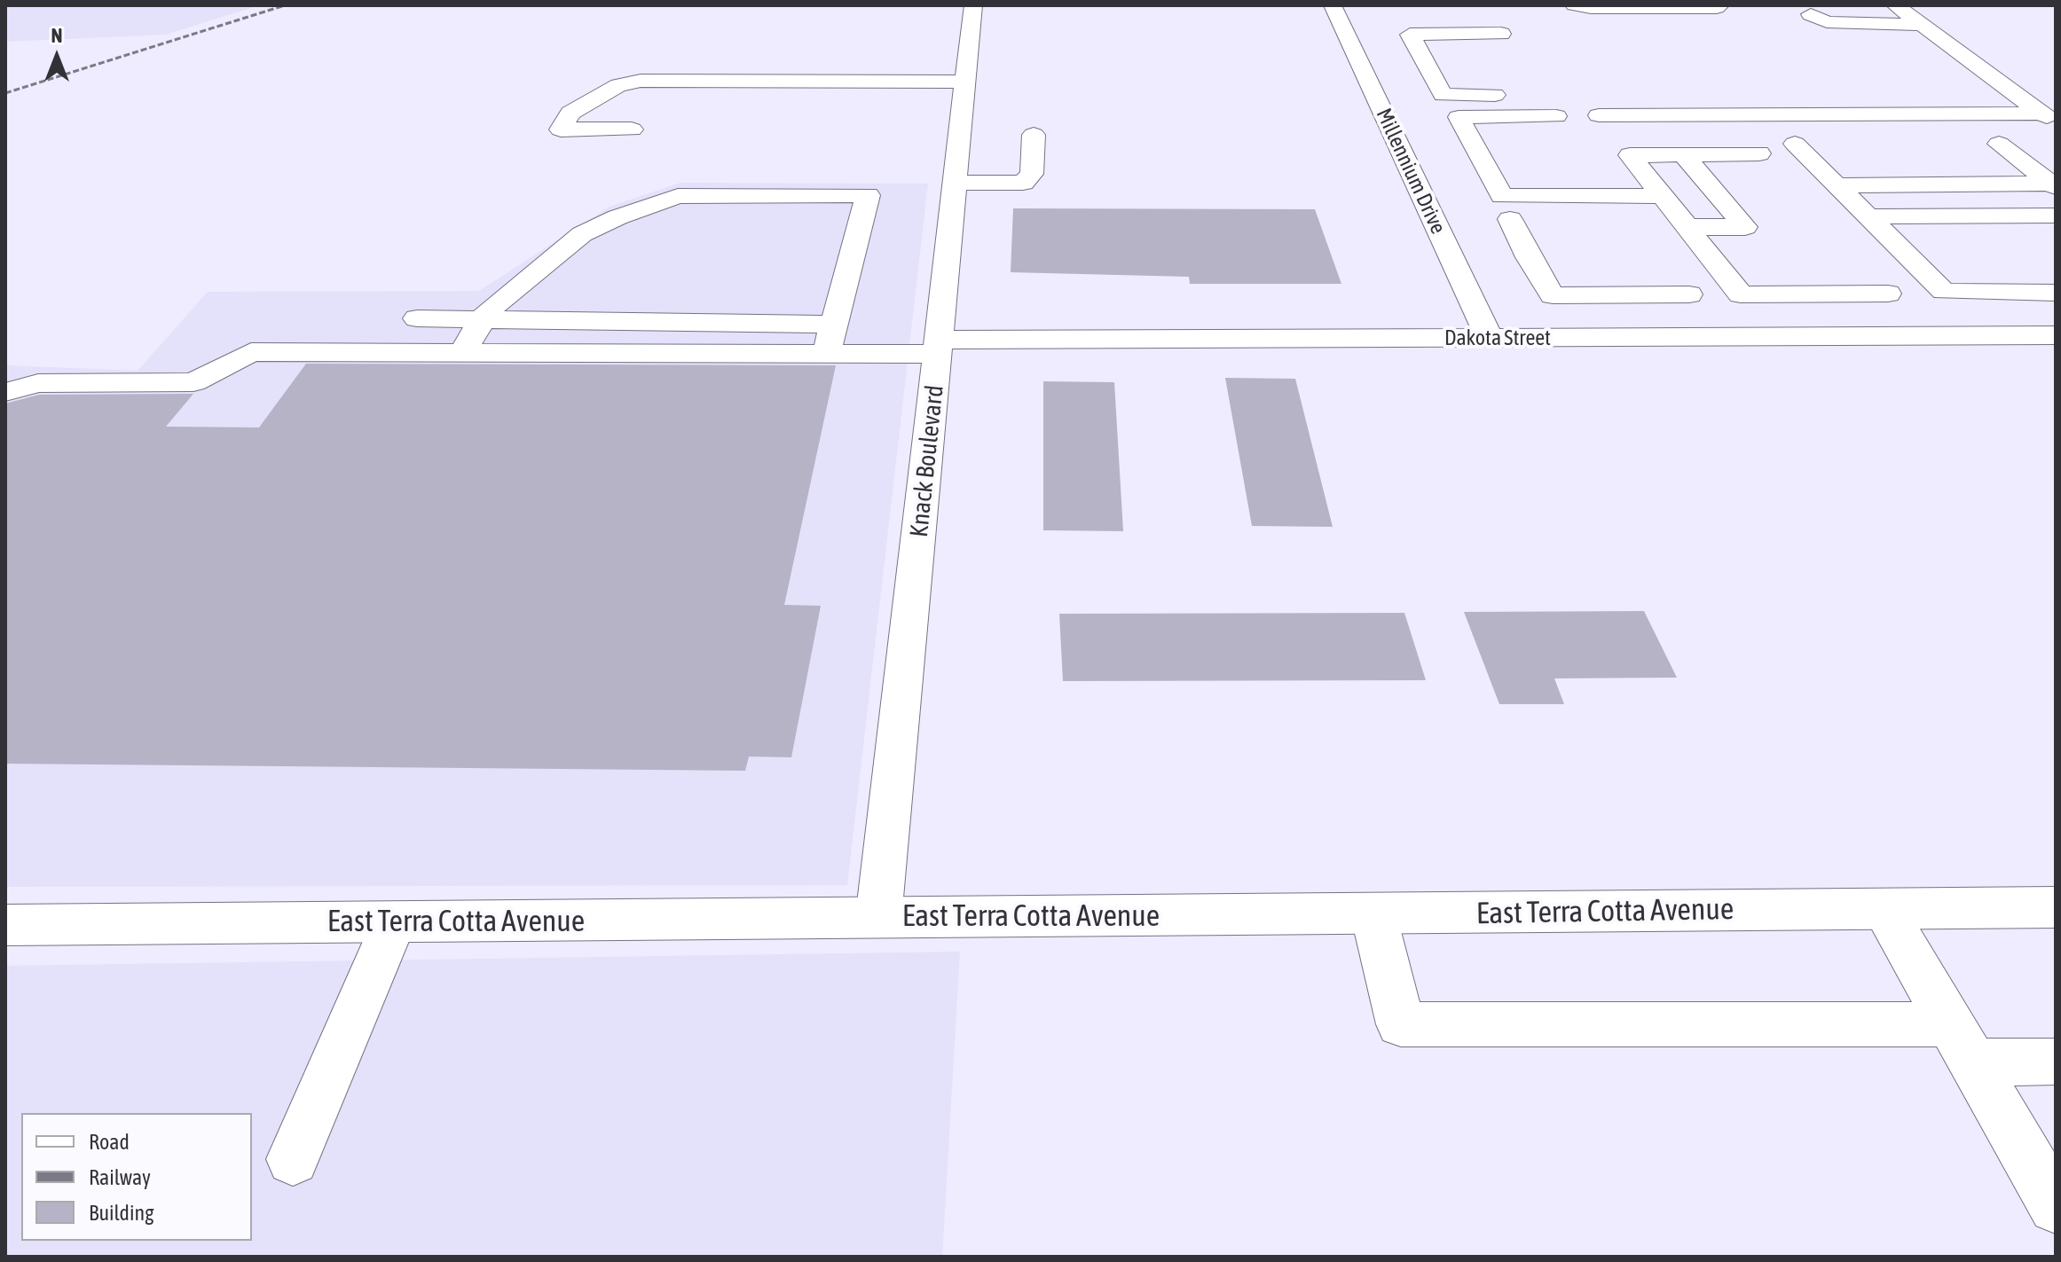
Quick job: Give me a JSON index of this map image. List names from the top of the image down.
{
  "streets": {
    "main road": ["East Terra Cotta Avenue"],
    "street": ["Millennium Drive", "Dakota Street", "Knack Boulevard"]
  },
  "crossings": [
    ["Millennium Drive", "Dakota Street"],
    ["Dakota Street", "Knack Boulevard"],
    ["Knack Boulevard", "East Terra Cotta Avenue"]
  ],
  "legend": ["Road", "Railway", "Building"],
  "north": "top"
}
